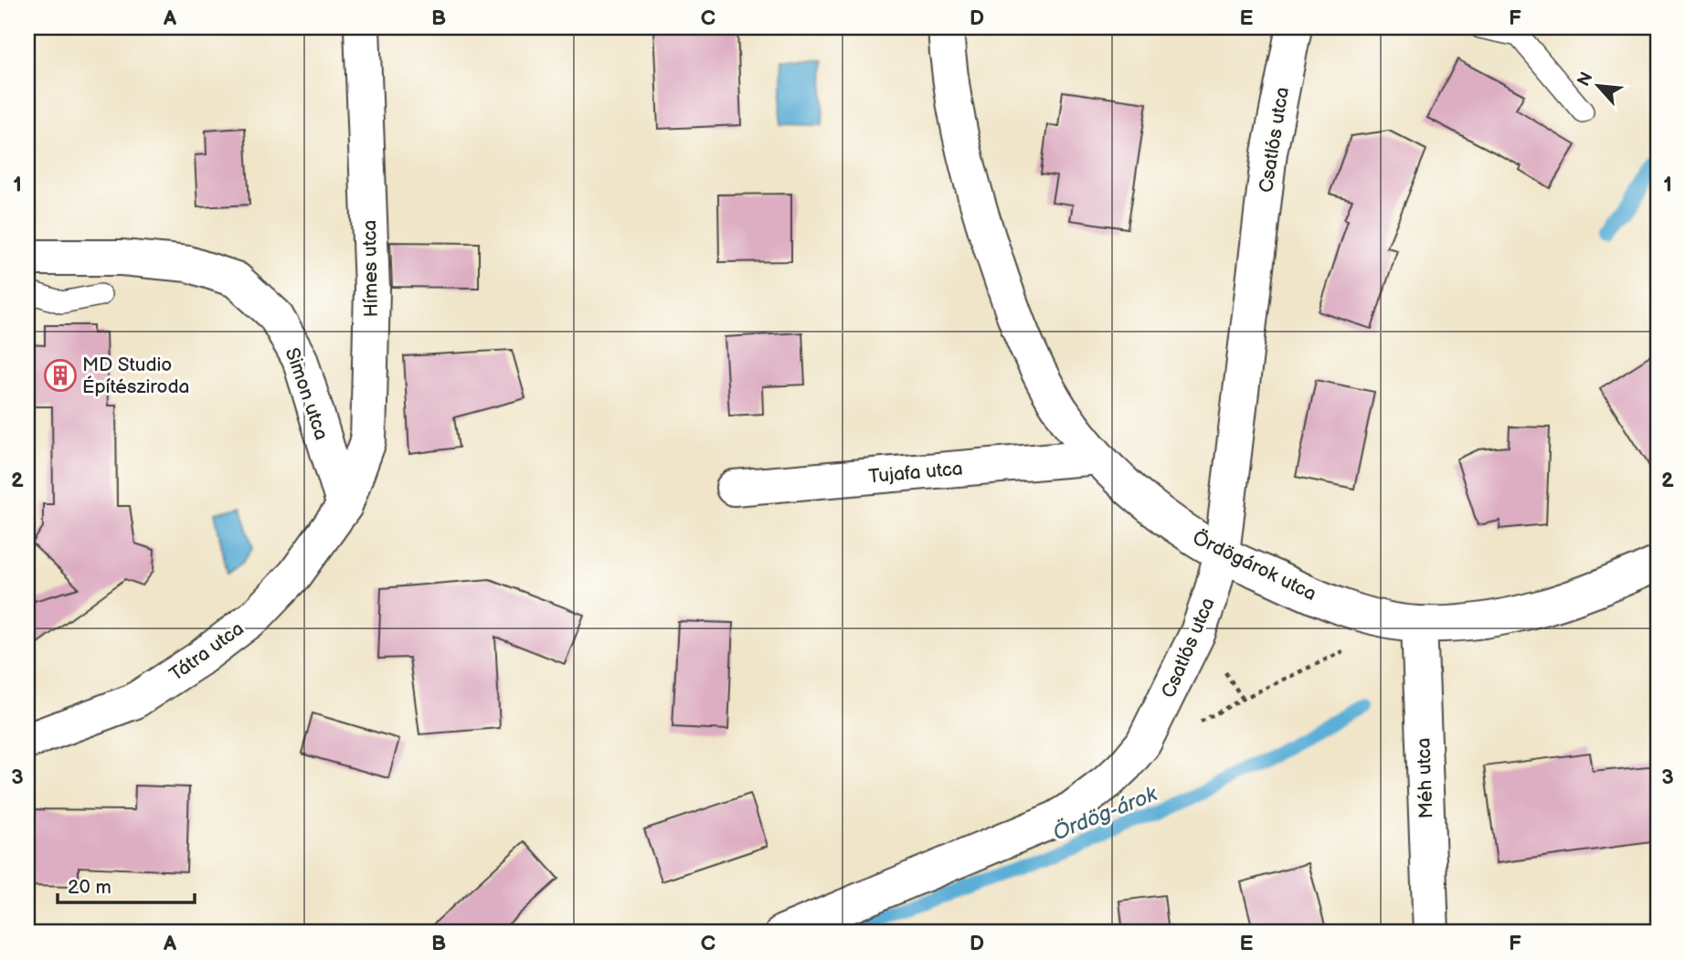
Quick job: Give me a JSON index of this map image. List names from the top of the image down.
{
  "streets": {
    "street": [
      "Csatlós utca",
      "Hímes utca",
      "Simon utca",
      "Tujafa utca",
      "Ördögárok utca",
      "Tátra utca",
      "Méh utca"
    ]
  },
  "crossings": [
    ["Csatlós utca", "Ördögárok utca"],
    ["Hímes utca", "Simon utca"],
    ["Hímes utca", "Tátra utca"],
    ["Simon utca", "Tátra utca"],
    ["Tujafa utca", "Ördögárok utca"],
    ["Ördögárok utca", "Méh utca"]
  ],
  "water": ["Ördög-árok"],
  "places": {
    "building": ["MD Studio Építésziroda"]
  },
  "scale_bar": "20 m",
  "north": "top left",
  "grid": {
    "columns": [
      "A",
      "B",
      "C",
      "D",
      "E",
      "F"
    ],
    "rows": ["1", "2", "3"]
  }
}
